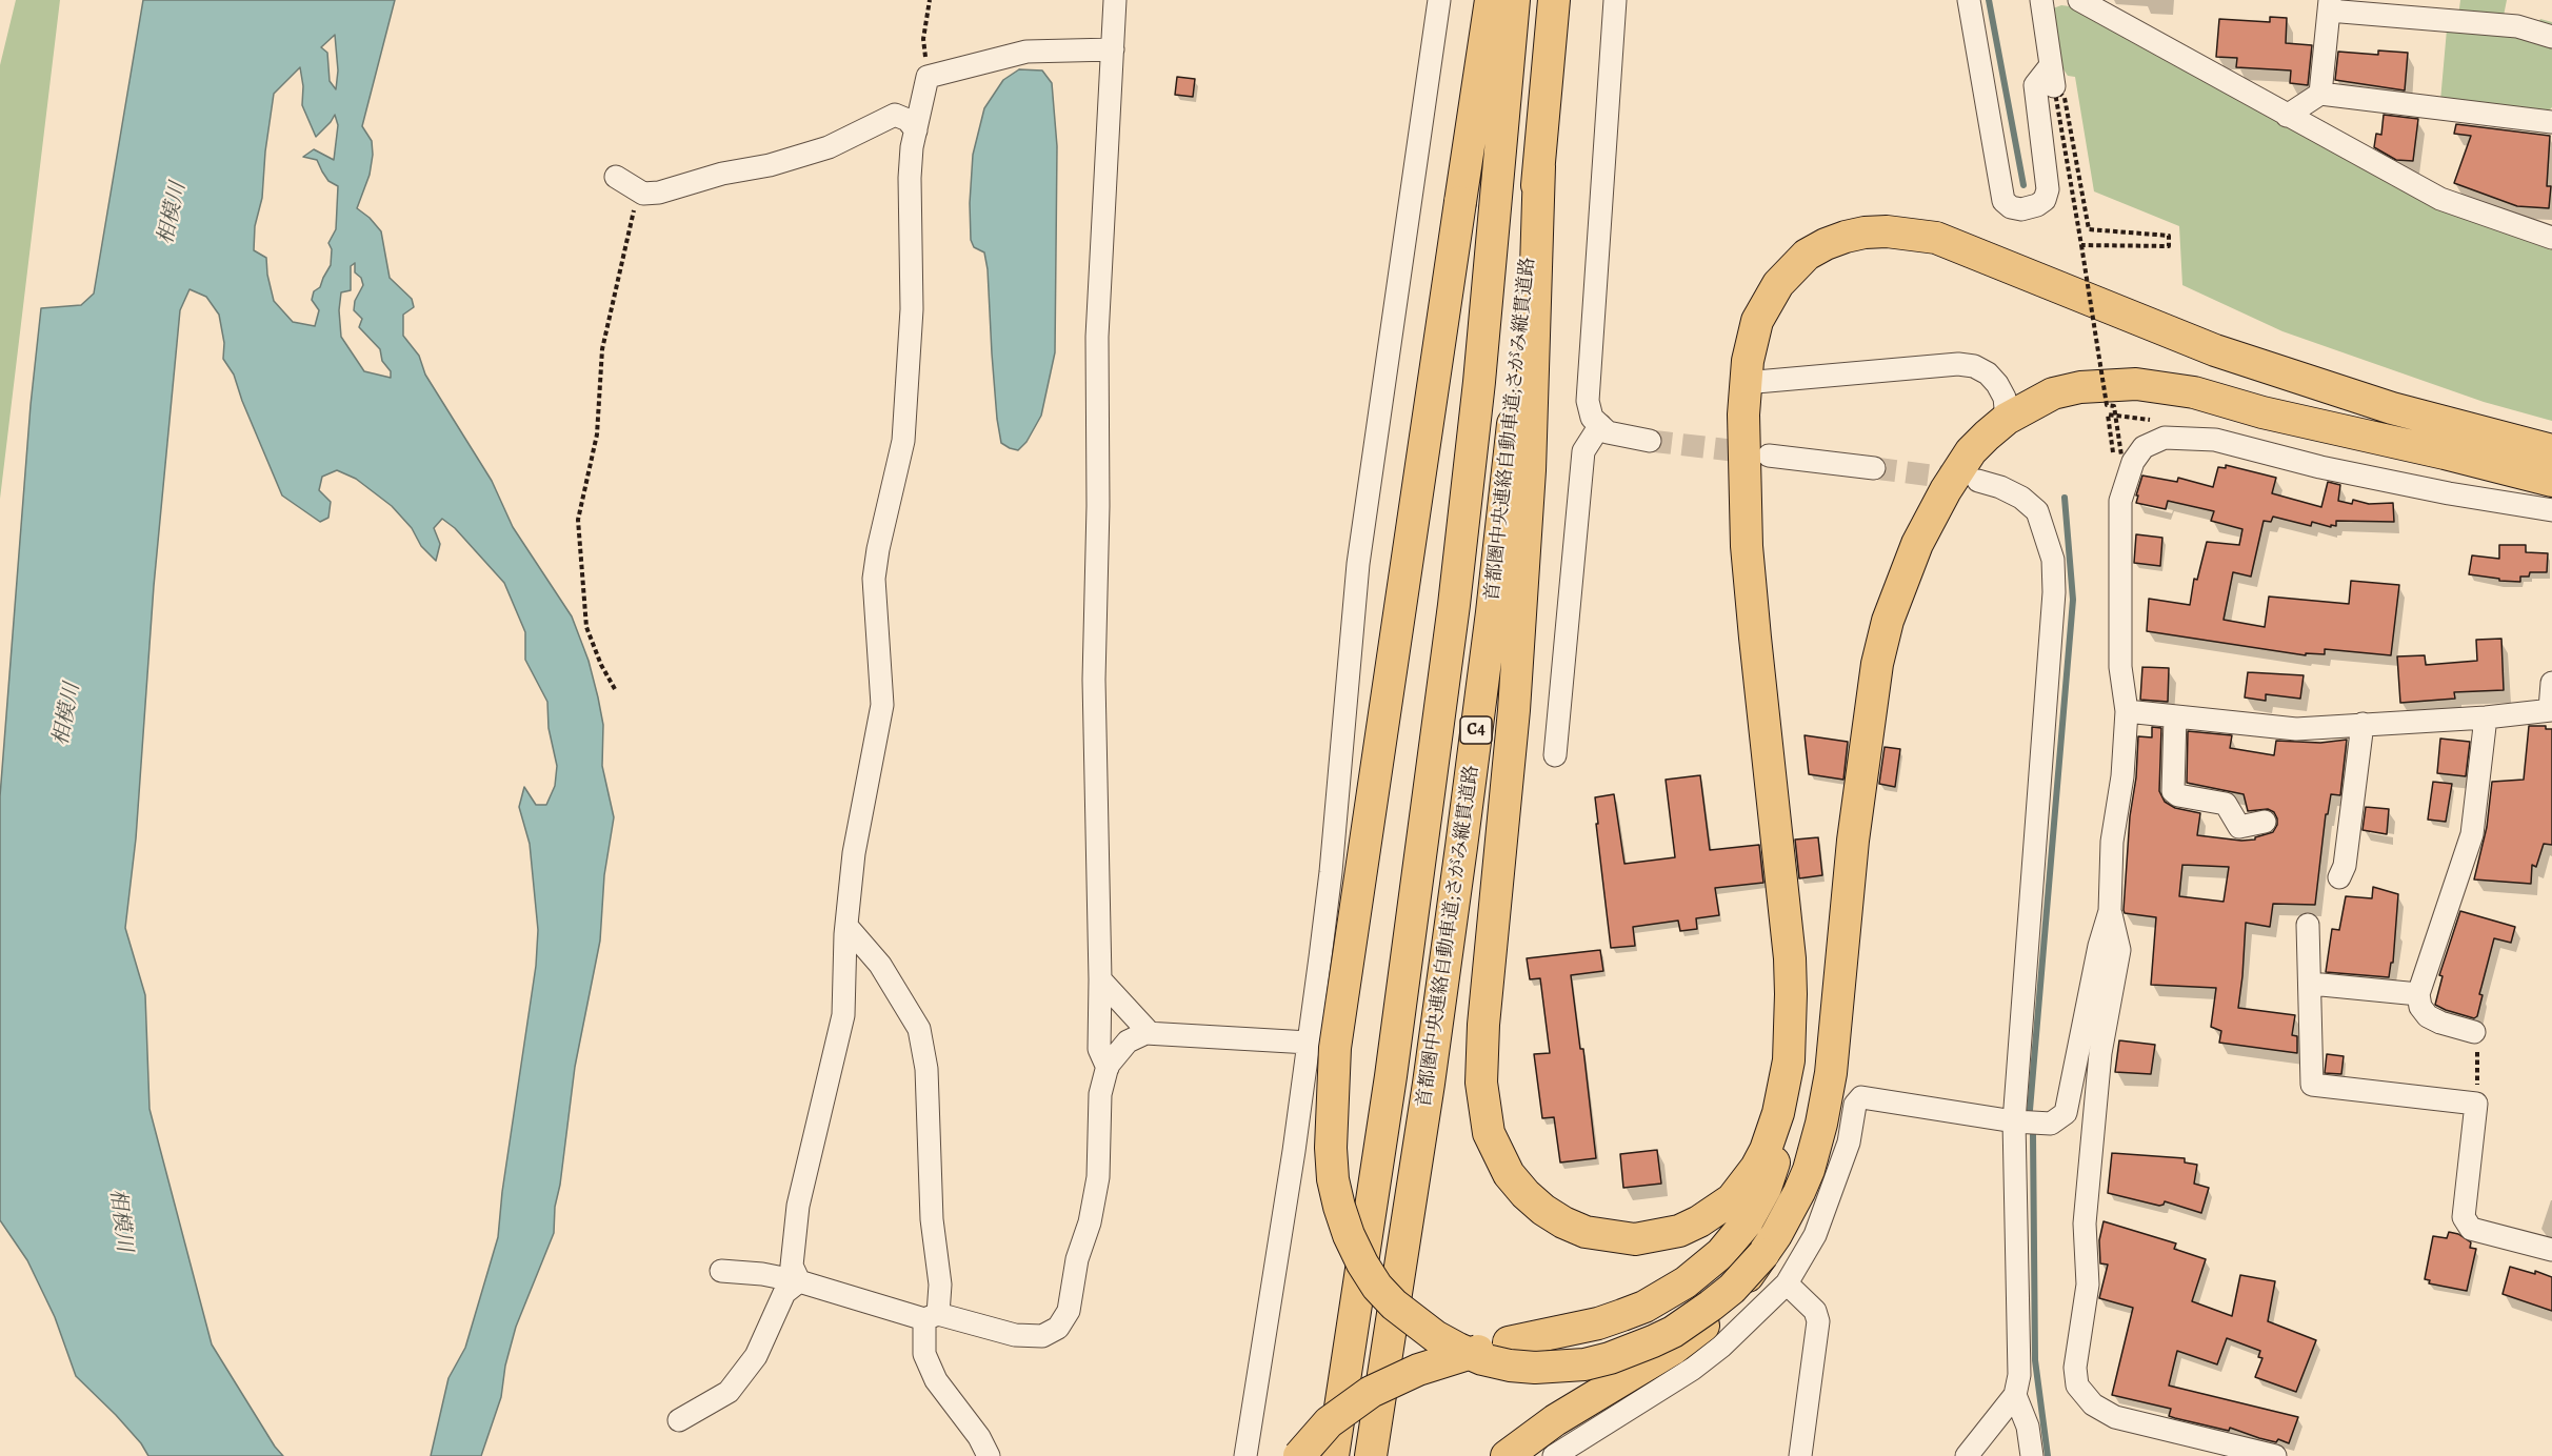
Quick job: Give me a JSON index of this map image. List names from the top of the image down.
{
  "streets": {
    "highway": ["首都圏中央連絡自動車道;さがみ縦貫道路", "C4"]
  },
  "water": ["相模川"]
}
